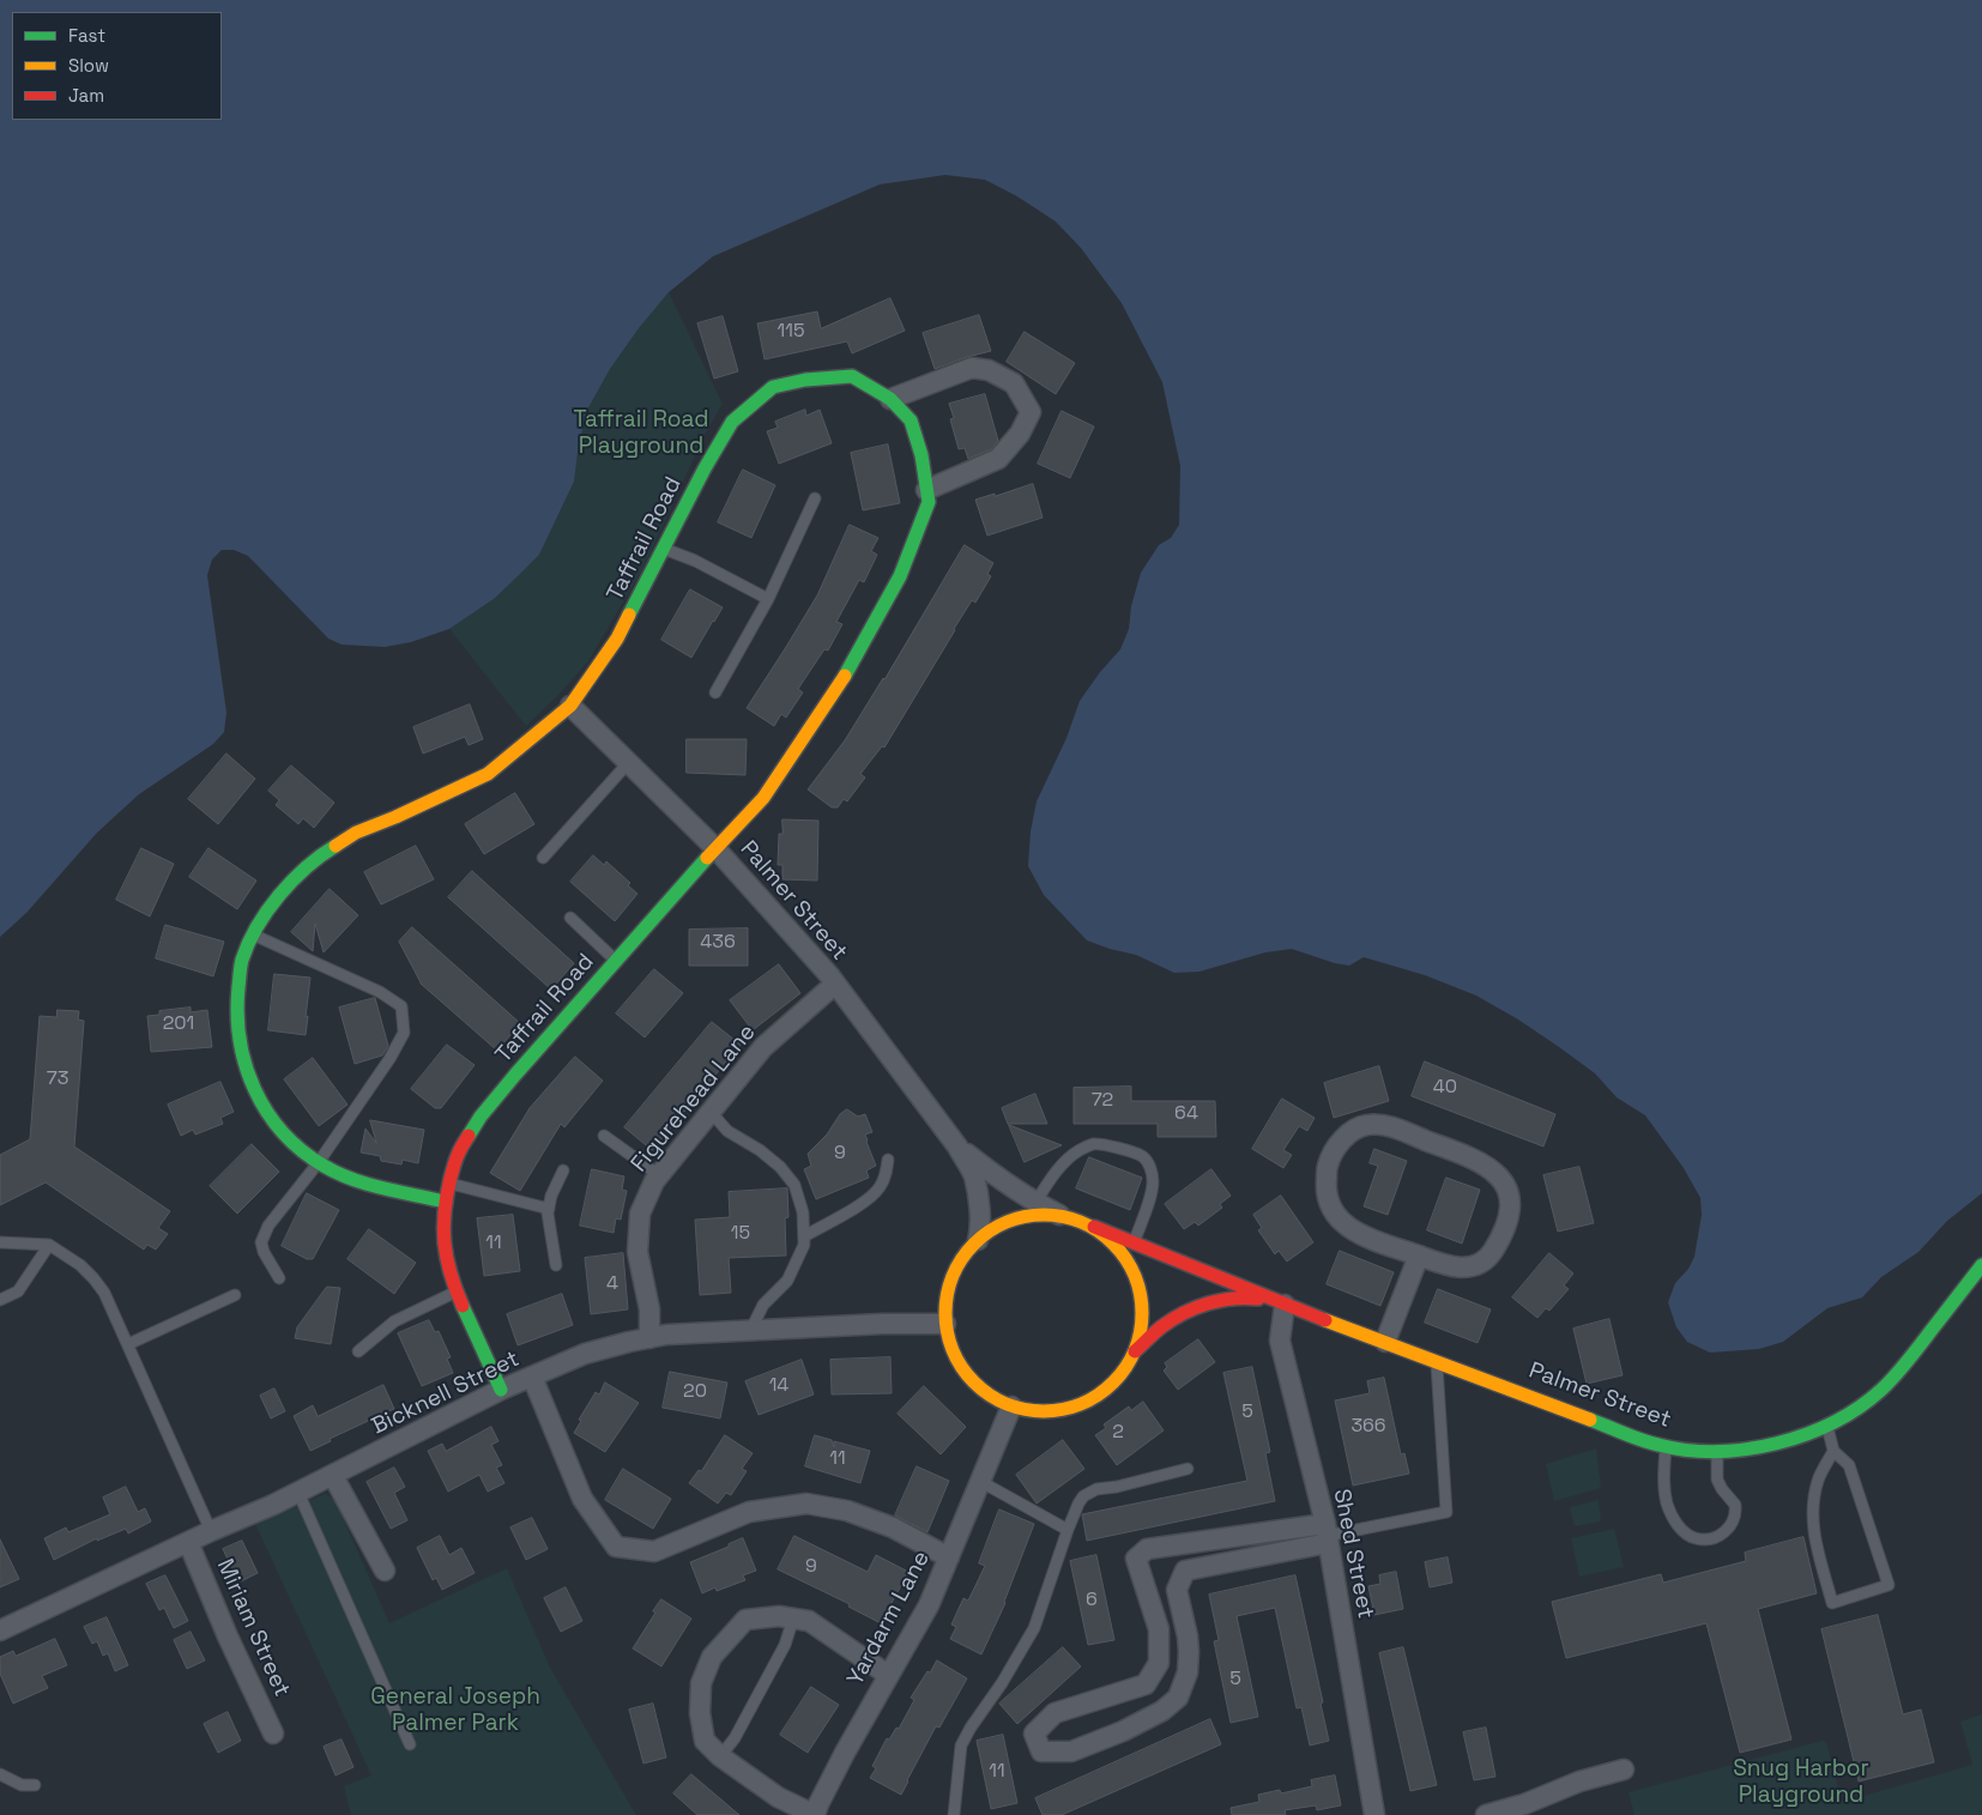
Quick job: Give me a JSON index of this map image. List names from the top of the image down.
{
  "streets": {
    "street": [
      "Taffrail Road",
      "Palmer Street",
      "Figurehead Lane",
      "Bicknell Street",
      "Shed Street",
      "Yardarm Lane",
      "Miriam Street"
    ]
  },
  "crossings": [
    ["Taffrail Road", "Palmer Street"],
    ["Taffrail Road", "Bicknell Street"],
    ["Palmer Street", "Figurehead Lane"],
    ["Palmer Street", "Bicknell Street"],
    ["Palmer Street", "Shed Street"],
    ["Palmer Street", "Yardarm Lane"],
    ["Figurehead Lane", "Bicknell Street"],
    ["Bicknell Street", "Yardarm Lane"],
    ["Bicknell Street", "Miriam Street"]
  ],
  "parks": ["Taffrail Road Playground", "General Joseph Palmer Park", "Snug Harbor Playground"],
  "house_numbers": [
    "115",
    "436",
    "201",
    "73",
    "40",
    "72",
    "64",
    "9",
    "15",
    "11",
    "4",
    "14",
    "20",
    "5",
    "366",
    "2",
    "11",
    "9",
    "6",
    "5",
    "11"
  ],
  "legend": ["Fast", "Slow", "Jam"]
}
